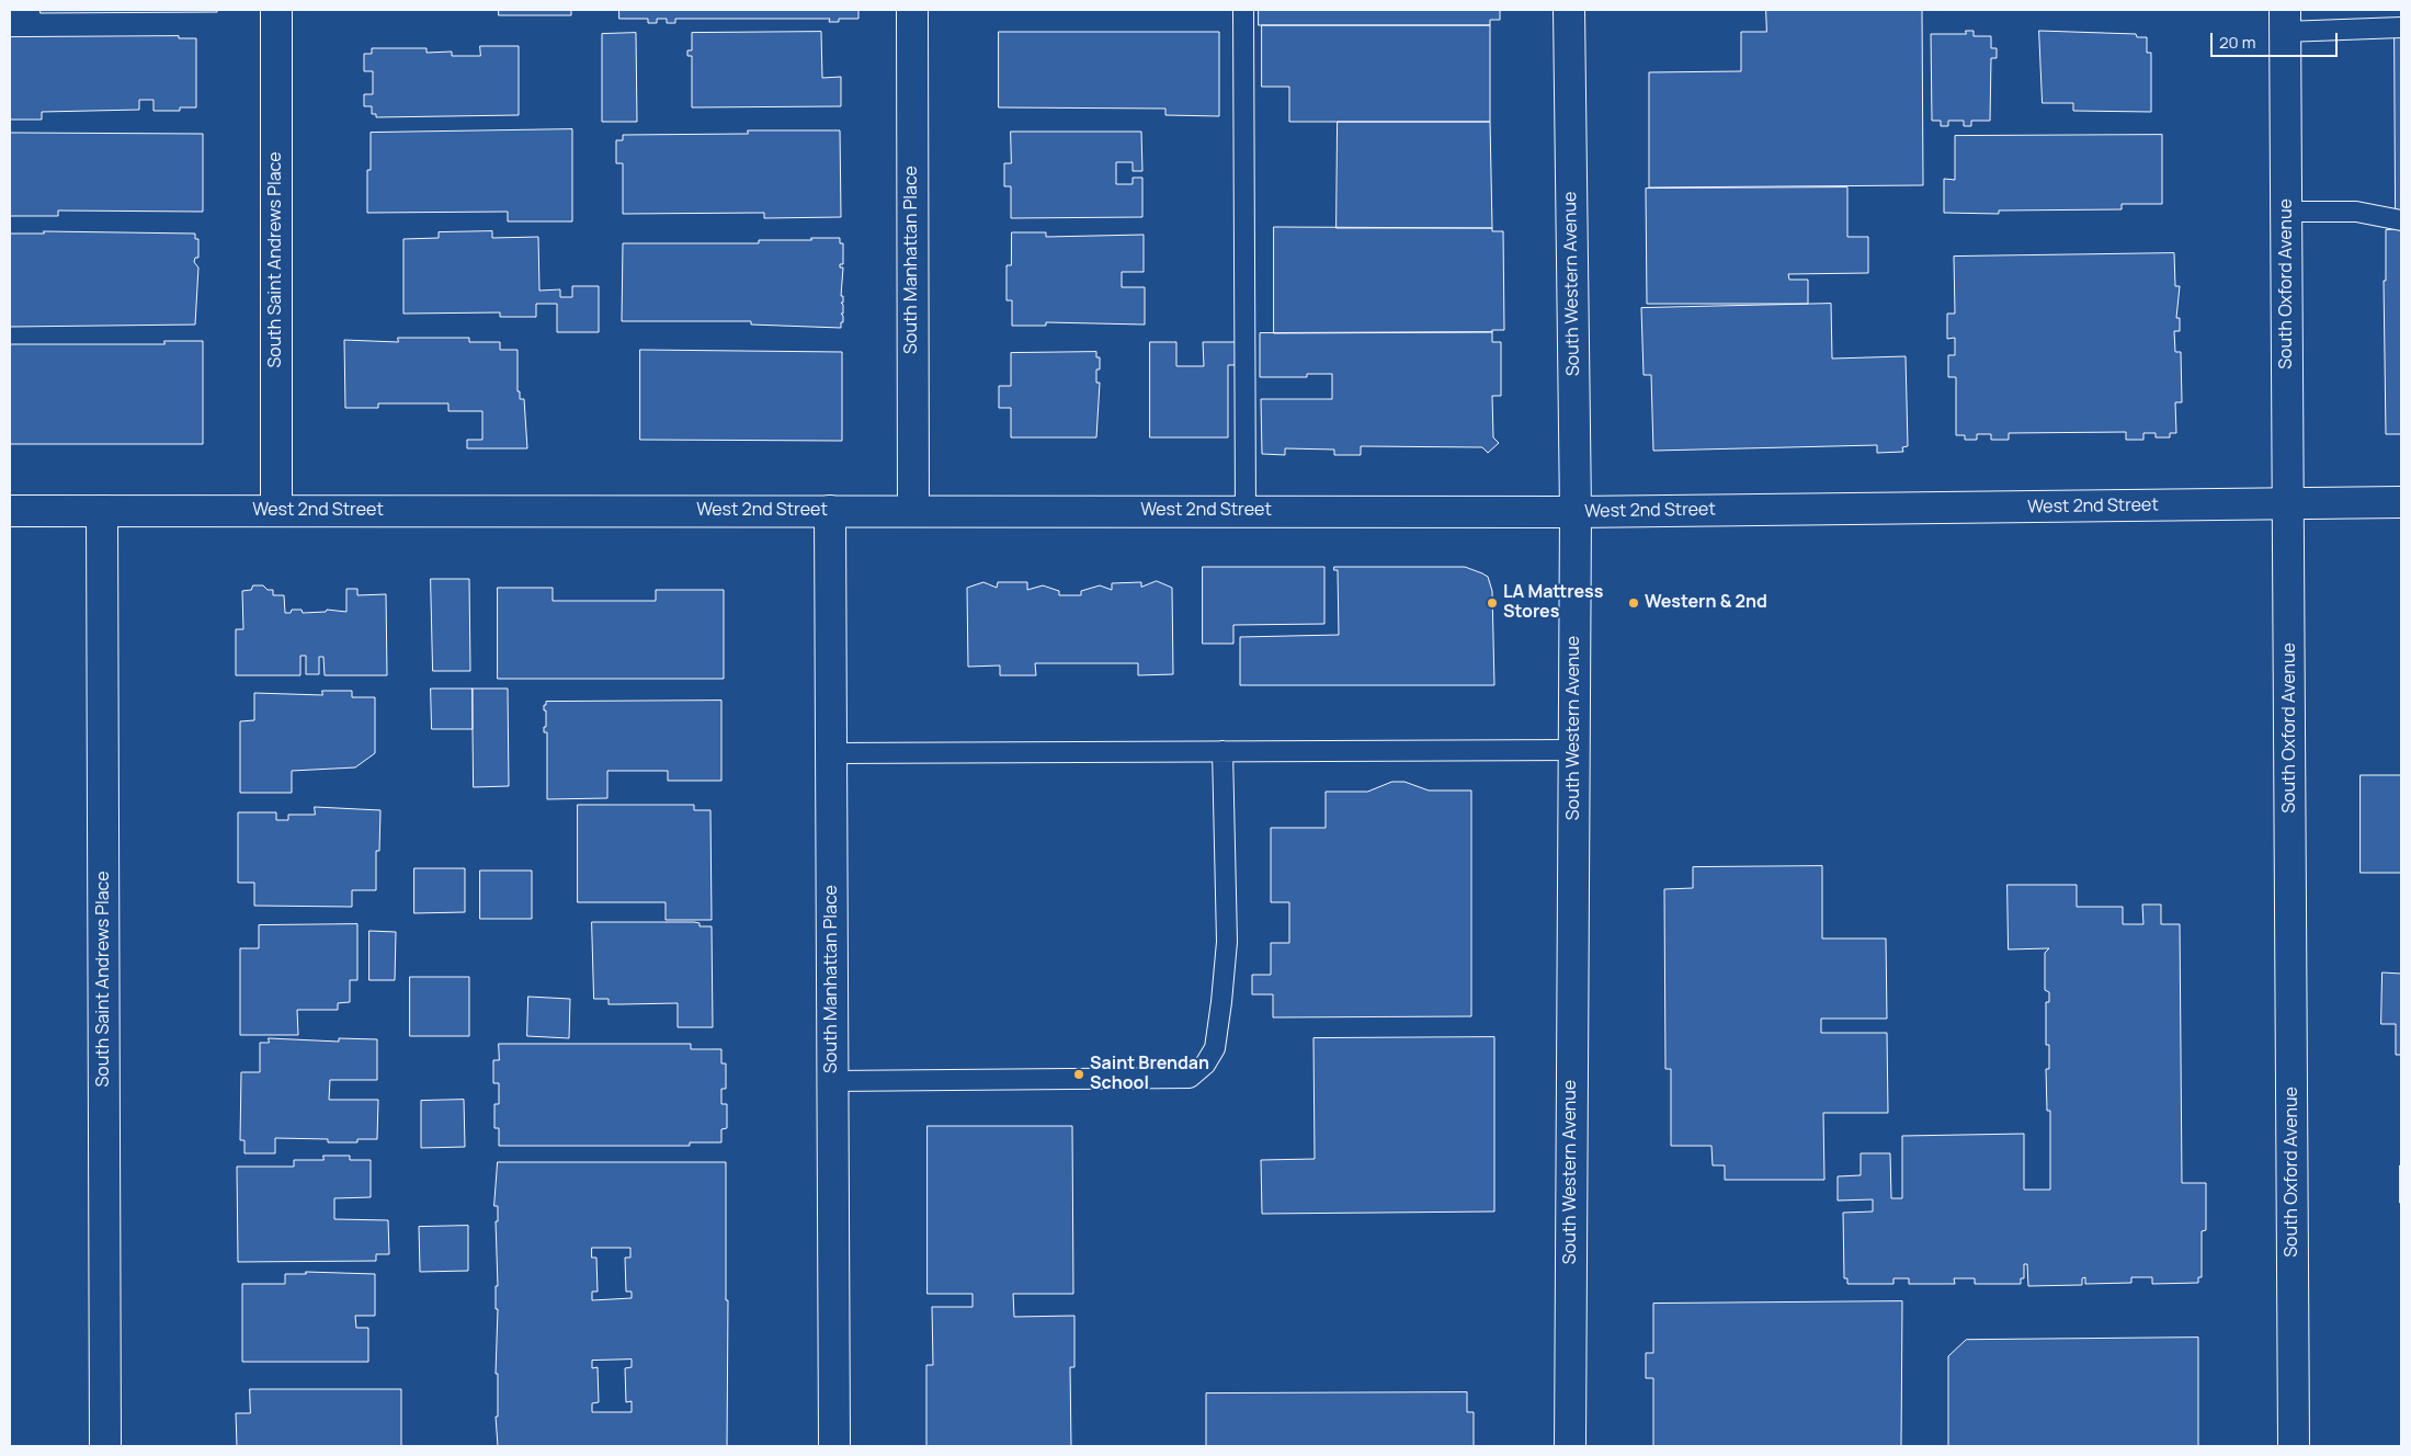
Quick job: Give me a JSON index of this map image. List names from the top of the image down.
{
  "streets": {
    "street": [
      "South Saint Andrews Place",
      "South Manhattan Place",
      "South Western Avenue",
      "South Oxford Avenue",
      "West 2nd Street"
    ]
  },
  "crossings": [
    ["South Saint Andrews Place", "West 2nd Street"],
    ["South Manhattan Place", "West 2nd Street"],
    ["South Western Avenue", "West 2nd Street"],
    ["South Oxford Avenue", "West 2nd Street"]
  ],
  "places": ["LA Mattress Stores", "Western & 2nd", "Saint Brendan School"],
  "scale_bar": "20 m"
}
